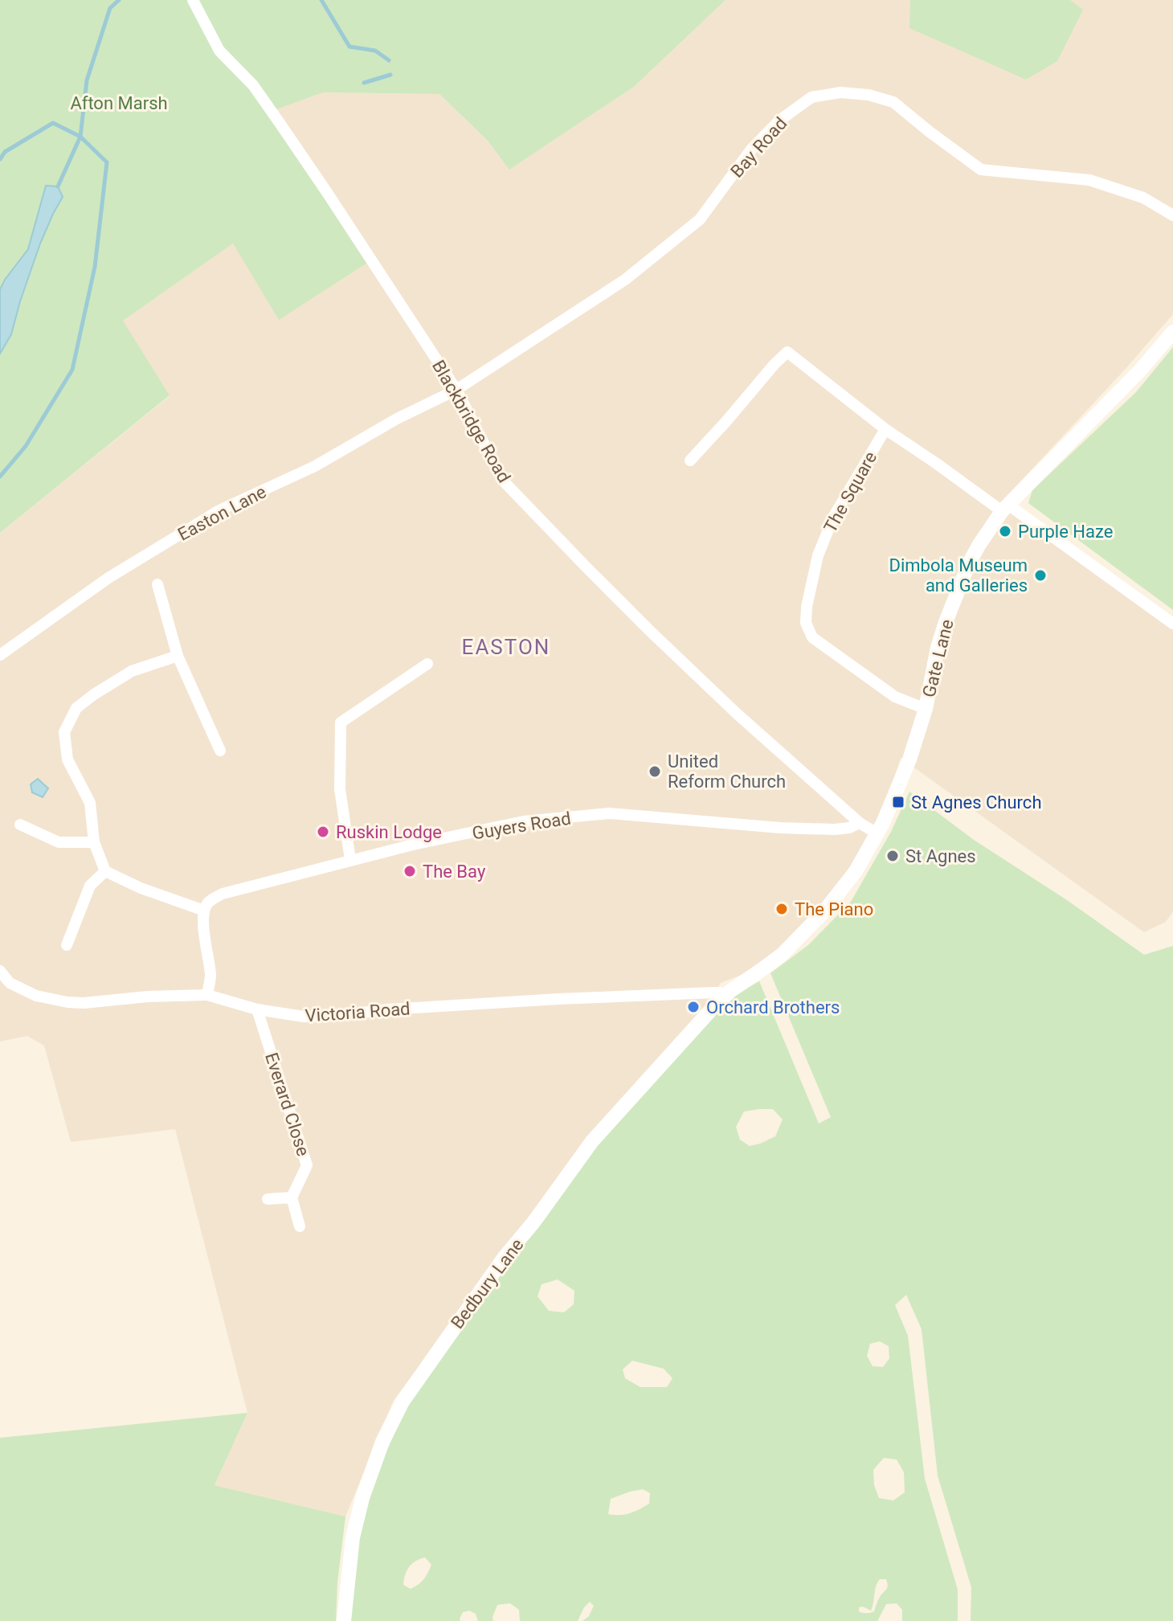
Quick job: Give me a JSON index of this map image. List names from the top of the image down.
{
  "streets": {
    "street": [
      "Bay Road",
      "Blackbridge Road",
      "The Square",
      "Easton Lane",
      "Gate Lane",
      "Guyers Road",
      "Victoria Road",
      "Everard Close",
      "Bedbury Lane"
    ]
  },
  "crossings": [
    ["Bay Road", "Blackbridge Road"],
    ["Bay Road", "Easton Lane"],
    ["Blackbridge Road", "Easton Lane"],
    ["Blackbridge Road", "Gate Lane"],
    ["Blackbridge Road", "Guyers Road"],
    ["The Square", "Gate Lane"],
    ["Gate Lane", "Victoria Road"],
    ["Gate Lane", "Bedbury Lane"],
    ["Victoria Road", "Everard Close"],
    ["Victoria Road", "Bedbury Lane"]
  ],
  "districts": ["EASTON"],
  "parks": ["Afton Marsh"],
  "places": {
    "other": [
      "Purple Haze",
      "Dimbola Museum and Galleries",
      "United Reform Church",
      "Ruskin Lodge",
      "St Agnes",
      "The Bay",
      "The Piano",
      "Orchard Brothers"
    ],
    "transit": ["St Agnes Church"]
  }
}
